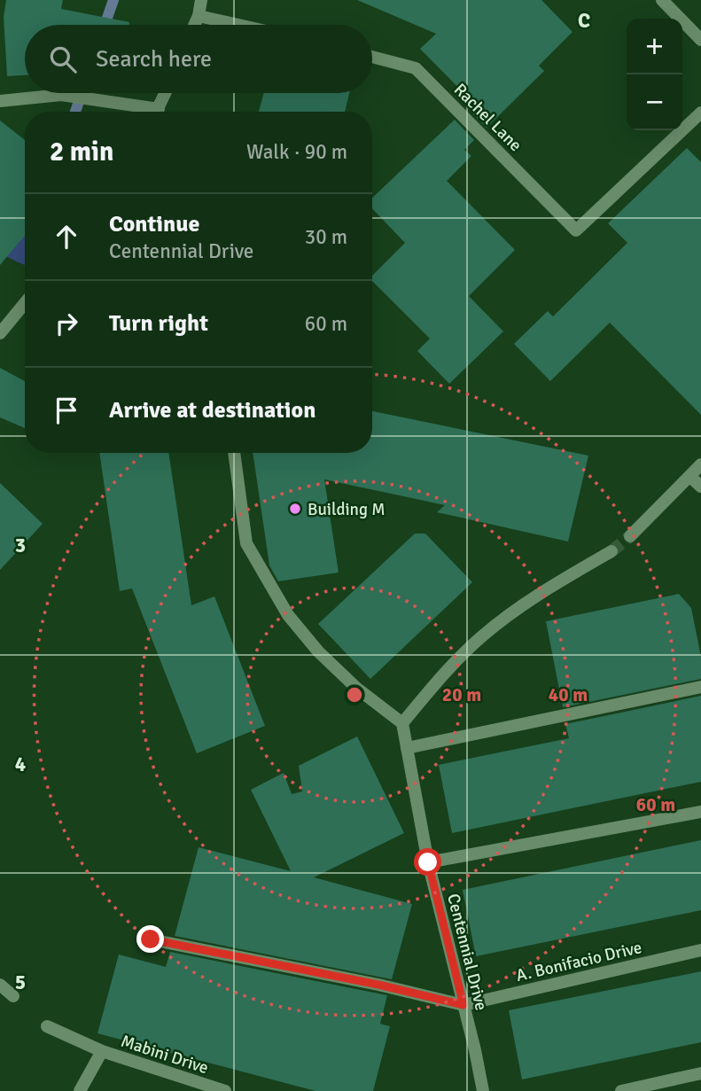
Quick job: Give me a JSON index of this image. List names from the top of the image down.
{
  "streets": {
    "street": [
      "Rachel Lane",
      "Centennial Drive",
      "A. Bonifacio Drive",
      "Mabini Drive"
    ]
  },
  "crossings": [
    ["Centennial Drive", "A. Bonifacio Drive"]
  ],
  "places": ["Building M"],
  "page": {
    "map_buttons": ["+", "−"],
    "search": "Search here",
    "heading": ["2 min", "Walk · 90 m"],
    "list": [
      ["Continue", "Centennial Drive", "30 m"],
      ["Turn right", "60 m"],
      "Arrive at destination"
    ]
  },
  "grid": {
    "columns": ["C"],
    "rows": ["3", "4", "5"]
  },
  "rings": ["20 m", "40 m", "60 m"]
}
